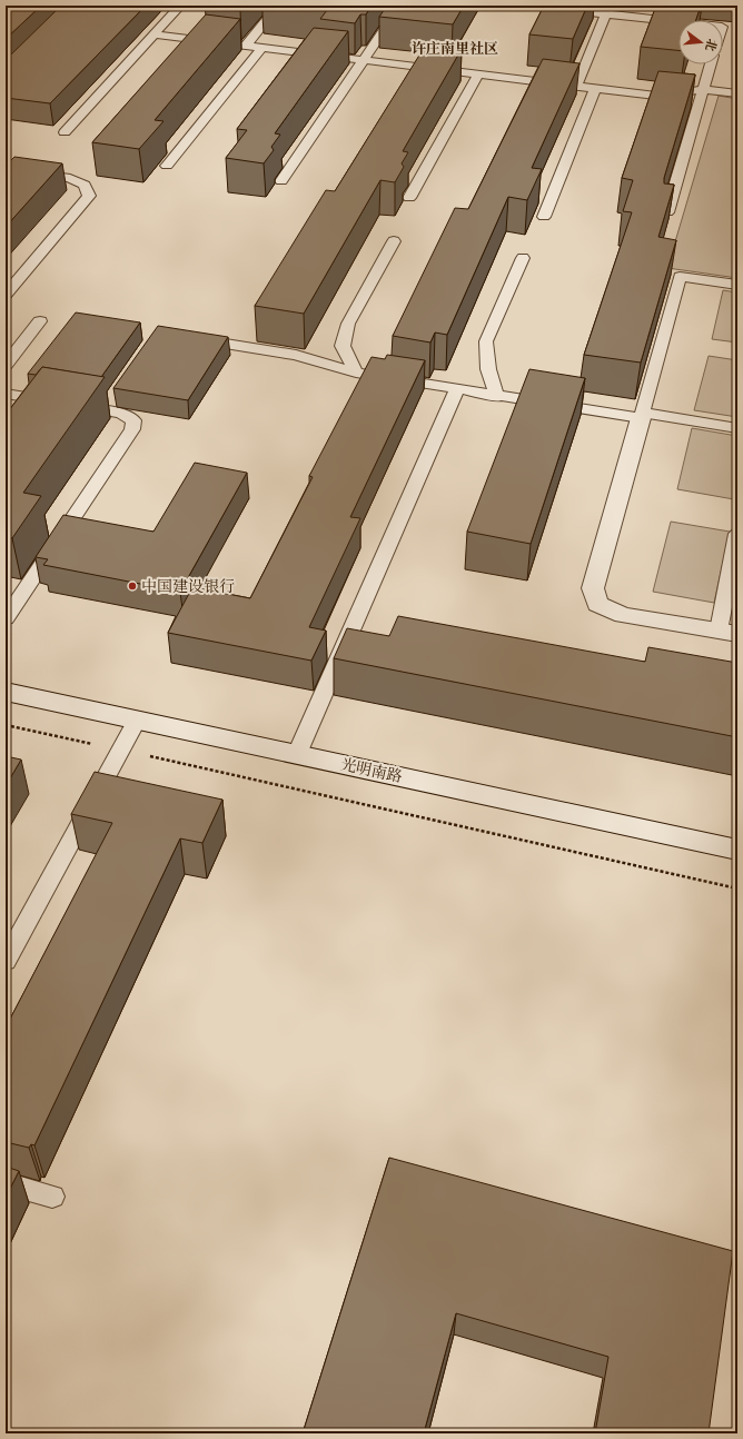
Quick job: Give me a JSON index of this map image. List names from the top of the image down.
{
  "streets": {
    "main road": ["光明南路"]
  },
  "districts": ["许庄南里社区"],
  "places": ["中国建设银行"],
  "north": "right"
}
